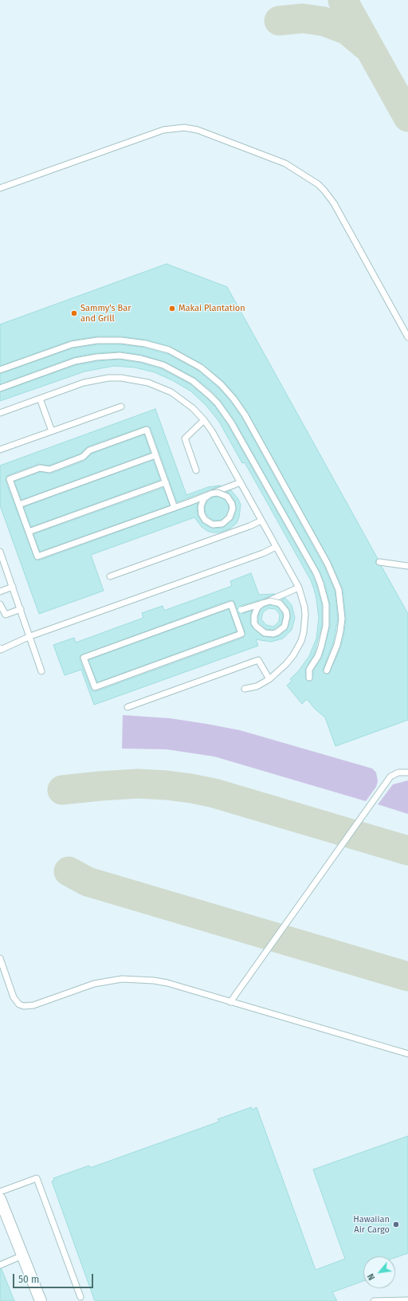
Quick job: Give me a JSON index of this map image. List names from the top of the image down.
{
  "places": ["Makai Plantation", "Sammy's Bar and Grill", "Hawaiian Air Cargo"],
  "scale_bar": "50 m",
  "north": "bottom left"
}
